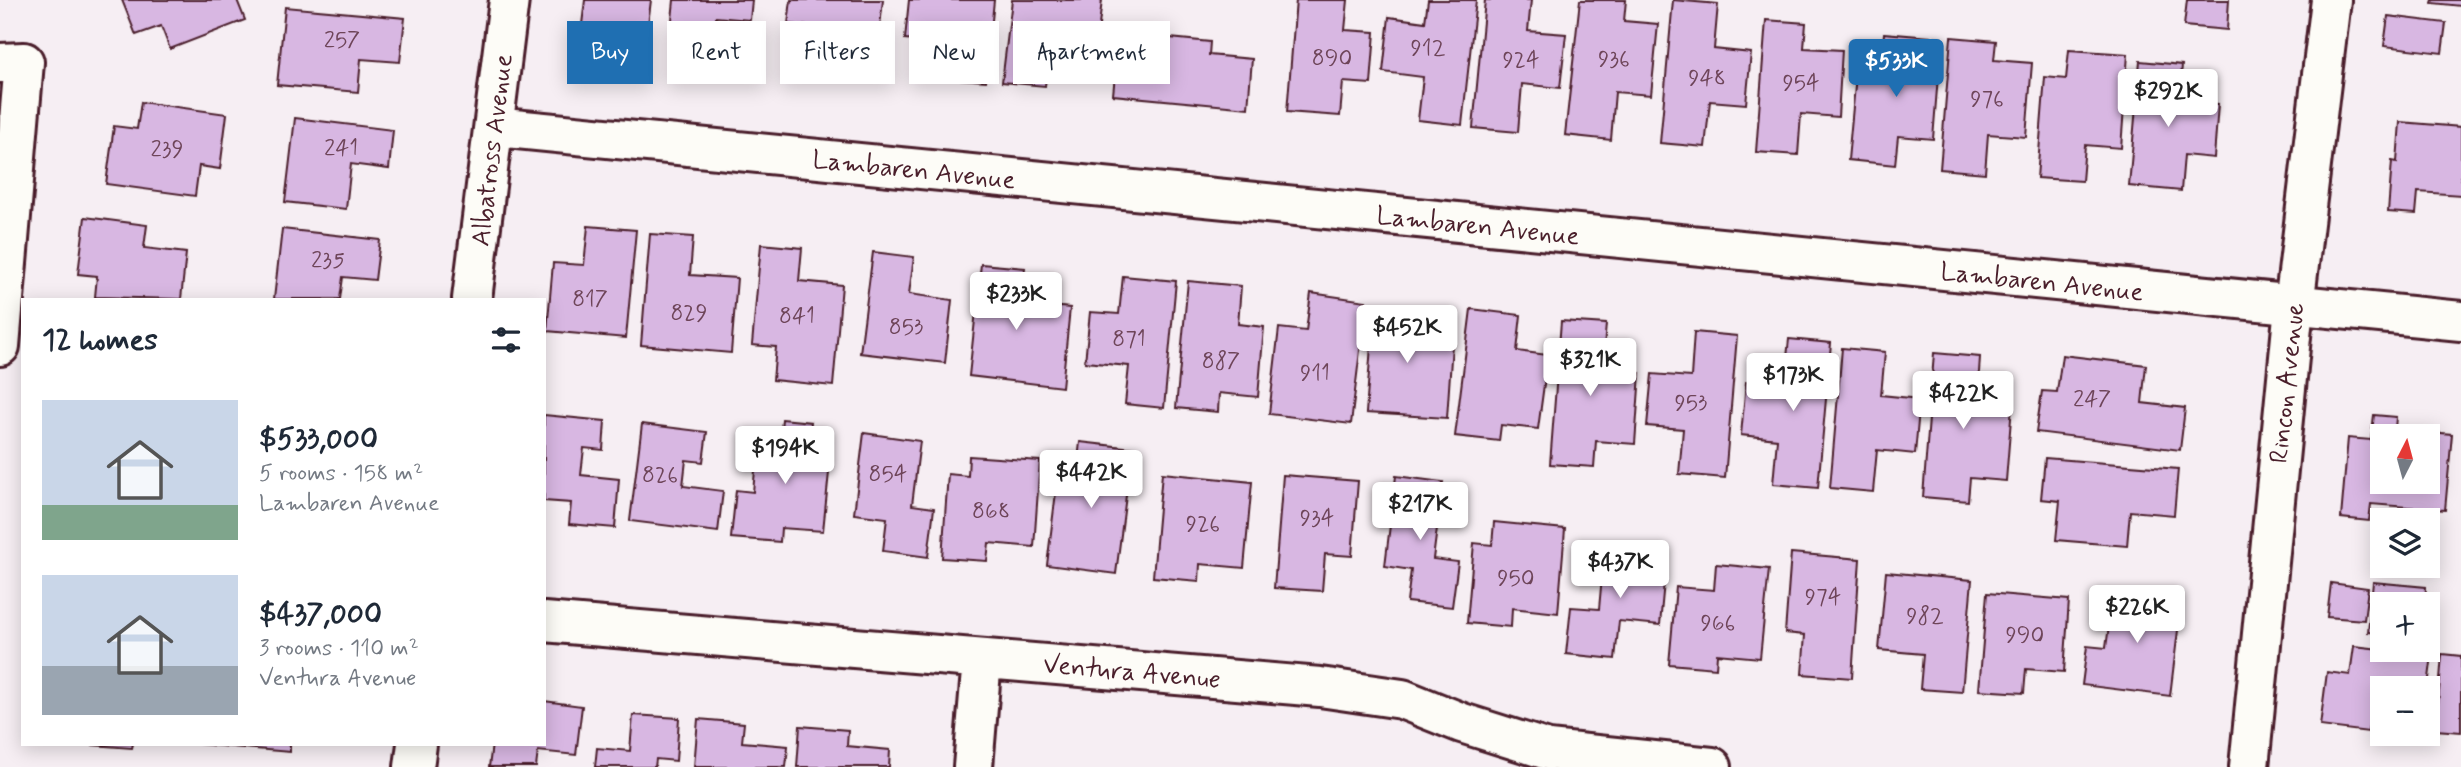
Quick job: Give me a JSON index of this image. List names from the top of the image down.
{
  "streets": {
    "street": [
      "Albatross Avenue",
      "Lambaren Avenue",
      "Rincon Avenue",
      "Ventura Avenue"
    ]
  },
  "crossings": [
    ["Albatross Avenue", "Lambaren Avenue"],
    ["Lambaren Avenue", "Rincon Avenue"]
  ],
  "house_numbers": [
    "257",
    "912",
    "890",
    "936",
    "924",
    "948",
    "954",
    "976",
    "241",
    "239",
    "235",
    "817",
    "829",
    "841",
    "853",
    "871",
    "887",
    "911",
    "247",
    "953",
    "854",
    "826",
    "868",
    "934",
    "926",
    "950",
    "974",
    "982",
    "966",
    "990"
  ],
  "north": "top",
  "page": {
    "chip": [
      "Buy",
      "Rent",
      "Filters",
      "New",
      "Apartment"
    ],
    "price": [
      "$533K",
      "$292K",
      "$233K",
      "$452K",
      "$321K",
      "$173K",
      "$422K",
      "$194K",
      "$442K",
      "$217K",
      "$437K",
      "$226K"
    ],
    "heading": "12 homes",
    "list": [
      {
        "name": "$533,000",
        "note": "5 rooms · 158 m² · Lambaren Avenue"
      },
      {
        "name": "$437,000",
        "note": "3 rooms · 110 m² · Ventura Avenue"
      }
    ],
    "map_buttons": ["+", "−"]
  }
}
